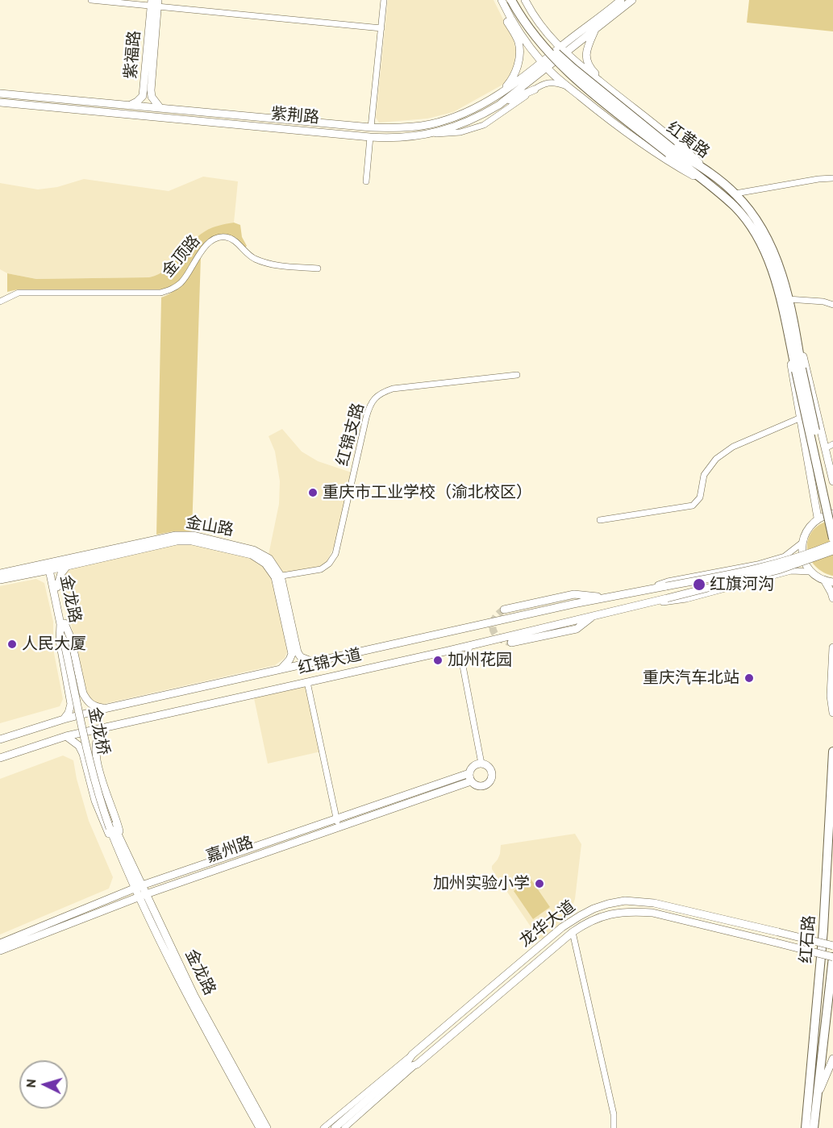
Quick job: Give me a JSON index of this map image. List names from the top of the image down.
{
  "streets": {
    "highway": ["红黄路", "红石路"],
    "main road": [
      "紫福路",
      "紫荆路",
      "金山路",
      "金龙路",
      "红锦大道",
      "金龙桥",
      "嘉州路",
      "龙华大道"
    ],
    "street": ["金顶路", "红锦支路"]
  },
  "crossings": [
    ["紫福路", "紫荆路"],
    ["红锦支路", "金山路"],
    ["金山路", "金龙路"],
    ["金龙路", "金龙桥"],
    ["金龙路", "嘉州路"],
    ["龙华大道", "红石路"]
  ],
  "places": [
    "重庆市工业学校（渝北校区）",
    "红旗河沟",
    "人民大厦",
    "加州花园",
    "重庆汽车北站",
    "加州实验小学"
  ],
  "north": "left"
}
